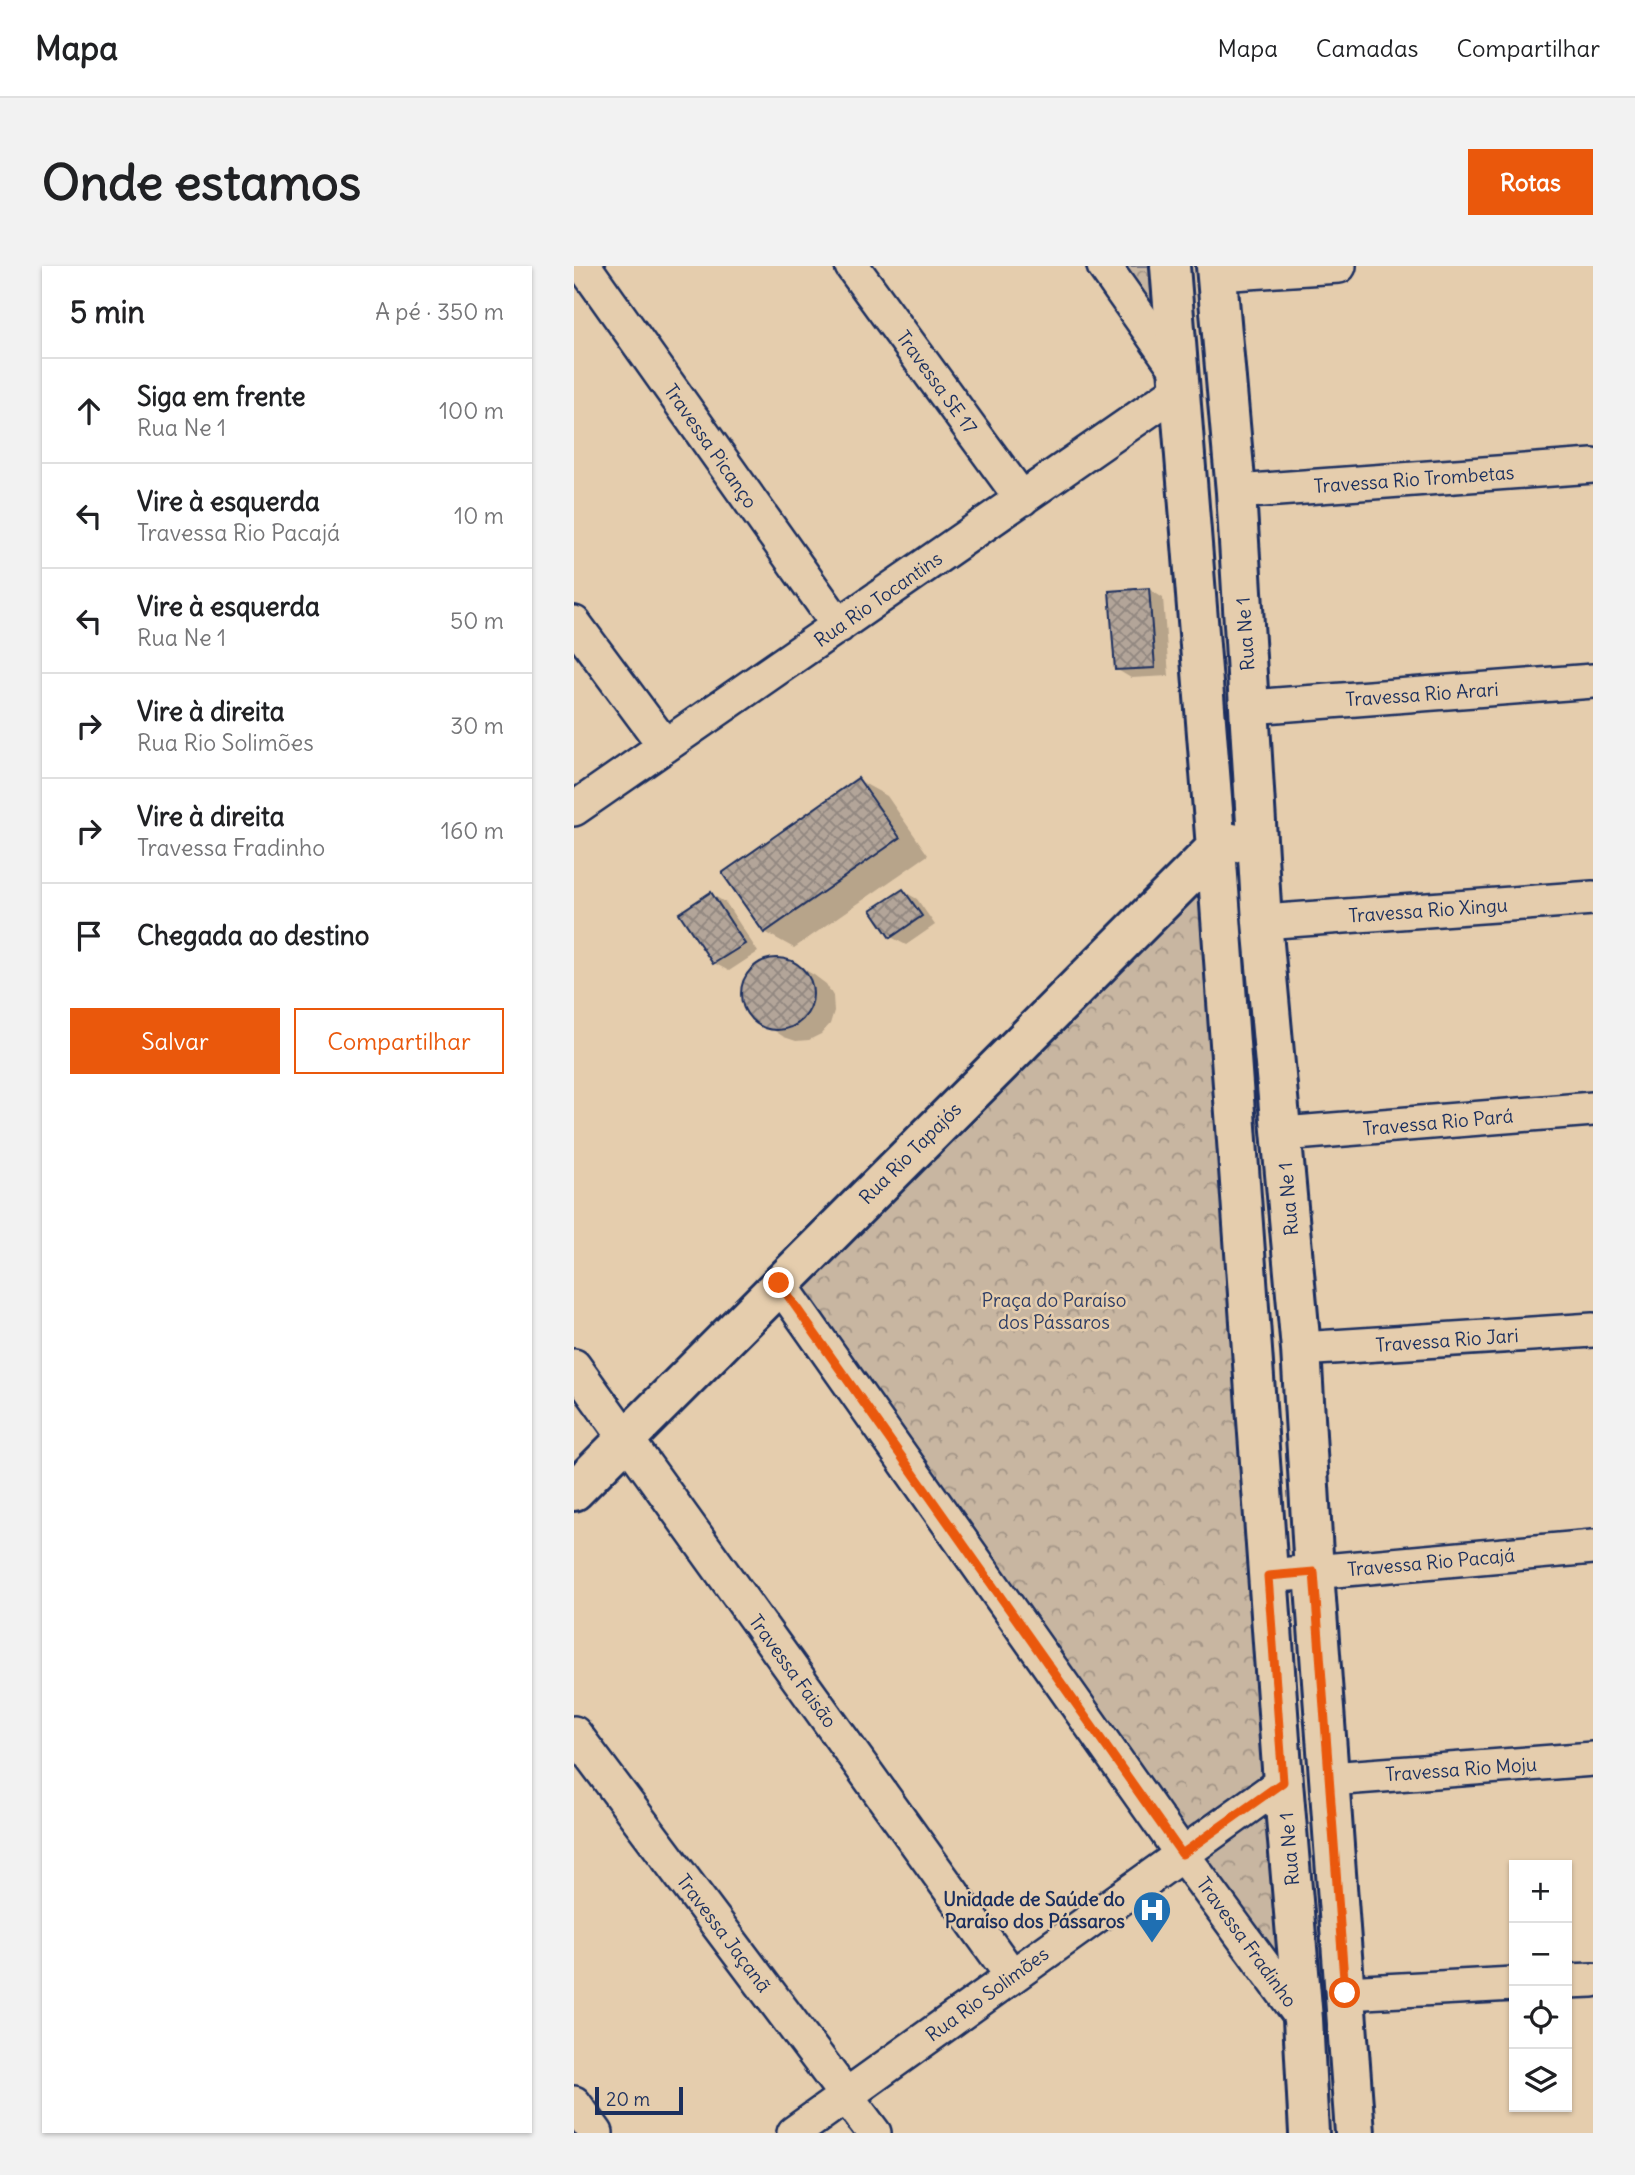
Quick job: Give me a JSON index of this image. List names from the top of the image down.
{
  "streets": {
    "street": [
      "Travessa SE 17",
      "Travessa Picanço",
      "Travessa Rio Trombetas",
      "Rua Rio Tocantins",
      "Rua Ne 1",
      "Travessa Rio Arari",
      "Travessa Rio Xingu",
      "Travessa Rio Pará",
      "Rua Rio Tapajós",
      "Travessa Rio Jari",
      "Travessa Rio Pacajá",
      "Travessa Faisão",
      "Travessa Rio Moju",
      "Travessa Jaçanã",
      "Travessa Fradinho",
      "Rua Rio Solimões"
    ]
  },
  "crossings": [
    ["Travessa SE 17", "Rua Rio Tocantins"],
    ["Travessa Picanço", "Rua Rio Tocantins"],
    ["Travessa Rio Trombetas", "Rua Ne 1"],
    ["Rua Rio Tocantins", "Rua Ne 1"],
    ["Rua Ne 1", "Travessa Rio Arari"],
    ["Rua Ne 1", "Travessa Rio Xingu"],
    ["Rua Ne 1", "Travessa Rio Pará"],
    ["Rua Ne 1", "Rua Rio Tapajós"],
    ["Rua Ne 1", "Travessa Rio Jari"],
    ["Rua Ne 1", "Travessa Rio Pacajá"],
    ["Rua Ne 1", "Travessa Rio Moju"],
    ["Rua Ne 1", "Travessa Fradinho"],
    ["Rua Ne 1", "Rua Rio Solimões"],
    ["Rua Rio Tapajós", "Travessa Faisão"],
    ["Rua Rio Tapajós", "Travessa Fradinho"],
    ["Travessa Faisão", "Rua Rio Solimões"],
    ["Travessa Jaçanã", "Rua Rio Solimões"],
    ["Travessa Fradinho", "Rua Rio Solimões"]
  ],
  "parks": ["Praça do Paraíso dos Pássaros"],
  "places": {
    "hospital": ["Unidade de Saúde do Paraíso dos Pássaros"]
  },
  "scale_bar": "20 m",
  "page": {
    "header": "Mapa",
    "nav": ["Mapa", "Camadas", "Compartilhar"],
    "buttons": [
      "Rotas",
      ["Salvar", "Compartilhar"]
    ],
    "title": "Onde estamos",
    "heading": ["5 min", "A pé · 350 m"],
    "list": [
      ["Siga em frente", "Rua Ne 1", "100 m"],
      ["Vire à esquerda", "Travessa Rio Pacajá", "10 m"],
      ["Vire à esquerda", "Rua Ne 1", "50 m"],
      ["Vire à direita", "Rua Rio Solimões", "30 m"],
      ["Vire à direita", "Travessa Fradinho", "160 m"],
      "Chegada ao destino"
    ],
    "map_buttons": ["+", "−"],
    "scale": "20 m"
  }
}
